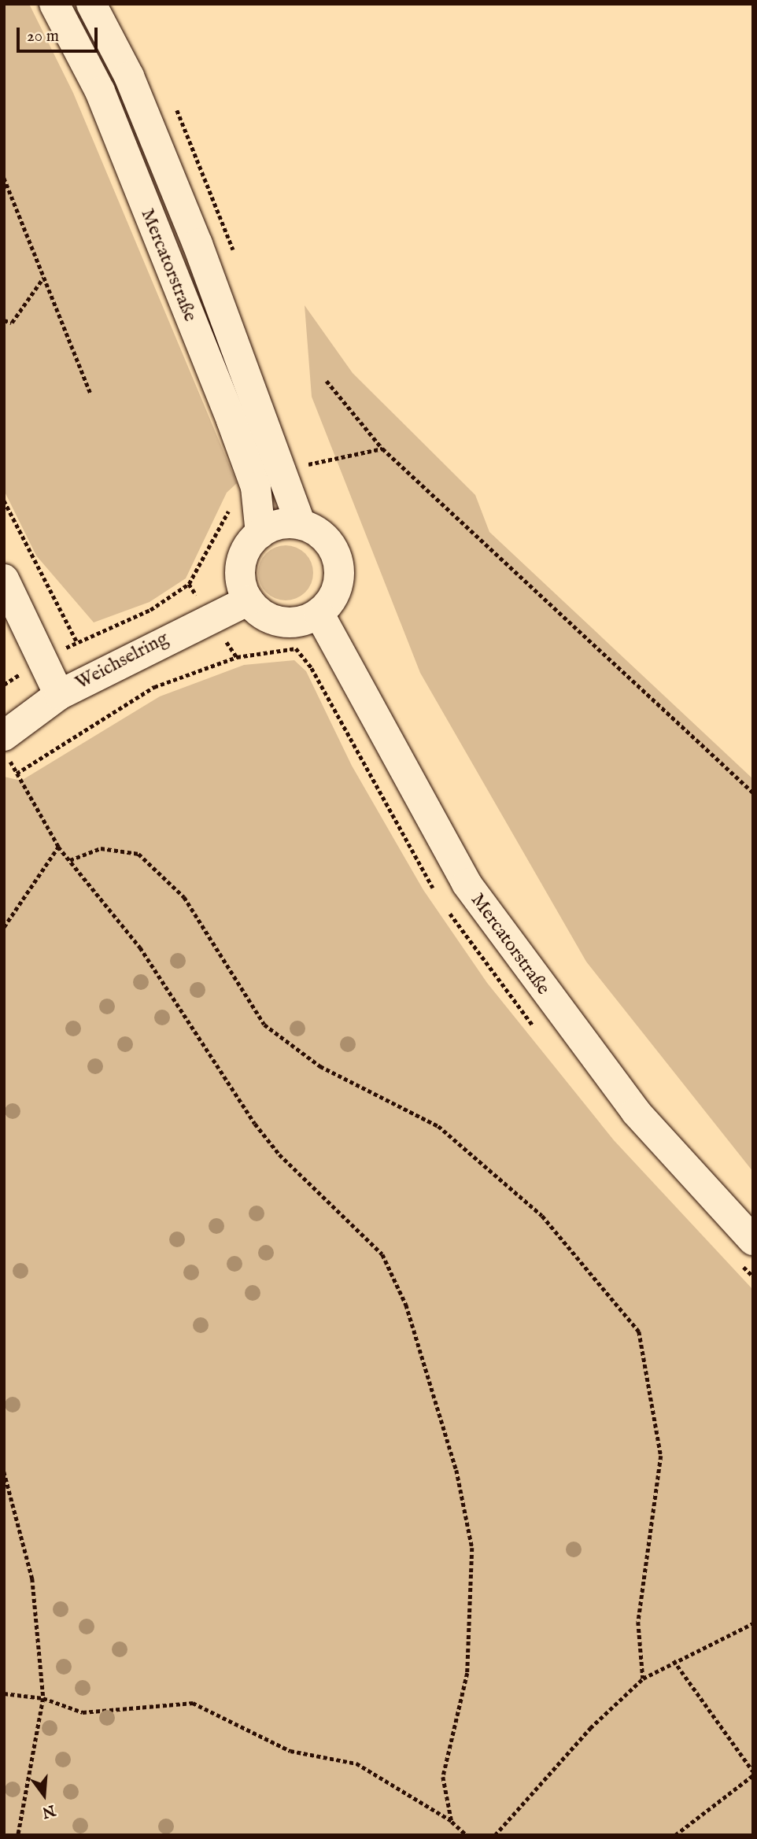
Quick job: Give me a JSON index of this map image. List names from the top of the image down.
{
  "streets": {
    "main road": ["Mercatorstraße", "Weichselring"]
  },
  "crossings": [
    ["Mercatorstraße", "Weichselring"]
  ],
  "scale_bar": "20 m",
  "north": "bottom"
}
